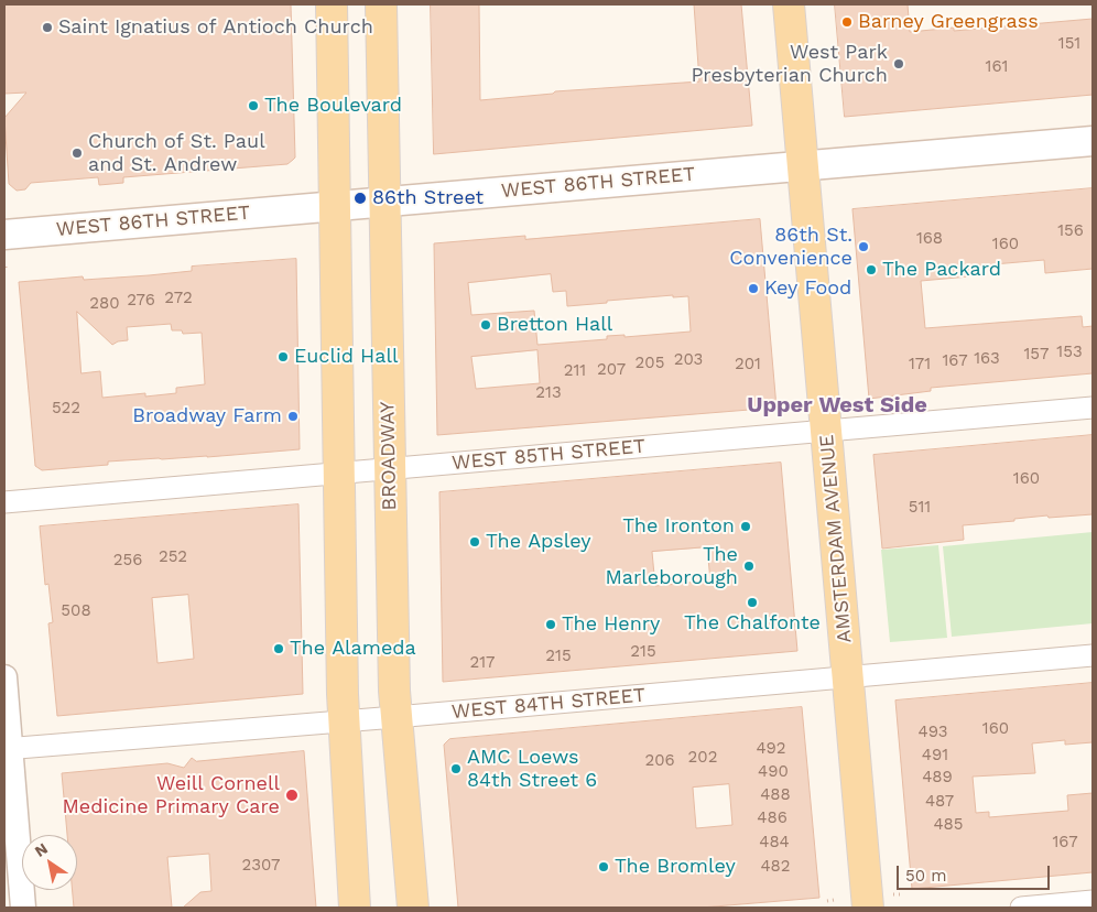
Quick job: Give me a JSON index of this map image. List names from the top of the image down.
{
  "streets": {
    "main road": ["WEST 86TH STREET", "BROADWAY", "AMSTERDAM AVENUE"],
    "street": ["WEST 85TH STREET", "WEST 84TH STREET"]
  },
  "crossings": [
    ["WEST 86TH STREET", "BROADWAY"],
    ["WEST 86TH STREET", "AMSTERDAM AVENUE"],
    ["WEST 85TH STREET", "BROADWAY"],
    ["WEST 85TH STREET", "AMSTERDAM AVENUE"],
    ["BROADWAY", "WEST 84TH STREET"],
    ["AMSTERDAM AVENUE", "WEST 84TH STREET"]
  ],
  "districts": ["Upper West Side"],
  "places": [
    "Barney Greengrass",
    "Saint Ignatius of Antioch Church",
    "West Park Presbyterian Church",
    "The Boulevard",
    "Church of St. Paul and St. Andrew",
    "86th Street",
    "86th St. Convenience",
    "The Packard",
    "Key Food",
    "Bretton Hall",
    "Euclid Hall",
    "Broadway Farm",
    "The Ironton",
    "The Apsley",
    "The Marleborough",
    "The Chalfonte",
    "The Henry",
    "The Alameda",
    "AMC Loews 84th Street 6",
    "Weill Cornell Medicine Primary Care",
    "The Bromley"
  ],
  "house_numbers": [
    "151",
    "161",
    "156",
    "168",
    "160",
    "272",
    "276",
    "280",
    "153",
    "157",
    "163",
    "203",
    "167",
    "205",
    "201",
    "171",
    "207",
    "211",
    "213",
    "522",
    "160",
    "511",
    "252",
    "256",
    "508",
    "215",
    "215",
    "217",
    "160",
    "493",
    "492",
    "491",
    "202",
    "206",
    "490",
    "489",
    "488",
    "487",
    "486",
    "485",
    "484",
    "167",
    "2307",
    "482"
  ],
  "scale_bar": "50 m",
  "north": "top left"
}
